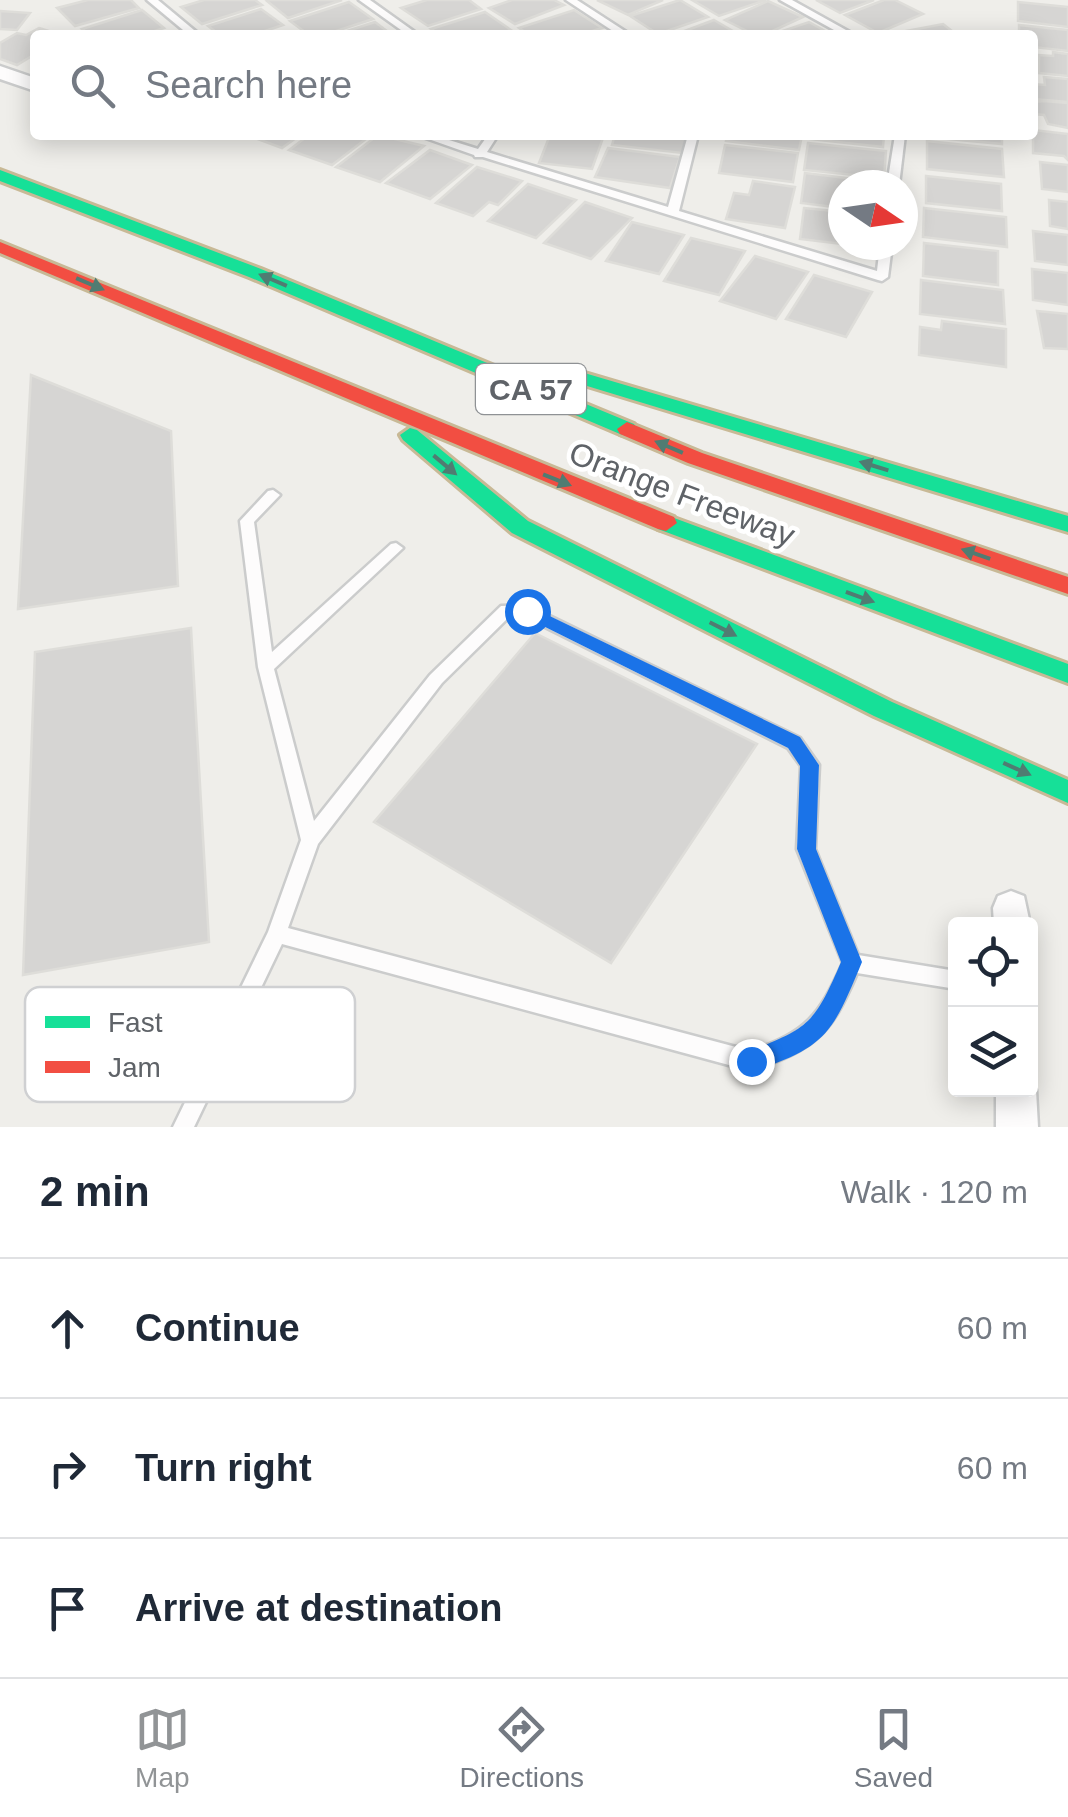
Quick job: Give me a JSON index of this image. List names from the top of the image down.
{
  "streets": {
    "highway": ["CA 57", "Orange Freeway"]
  },
  "legend": ["Fast", "Jam"],
  "north": "right",
  "page": {
    "search": "Search here",
    "heading": ["2 min", "Walk · 120 m"],
    "list": [
      ["Continue", "60 m"],
      ["Turn right", "60 m"],
      "Arrive at destination"
    ],
    "nav": ["Map", "Directions", "Saved"]
  }
}
